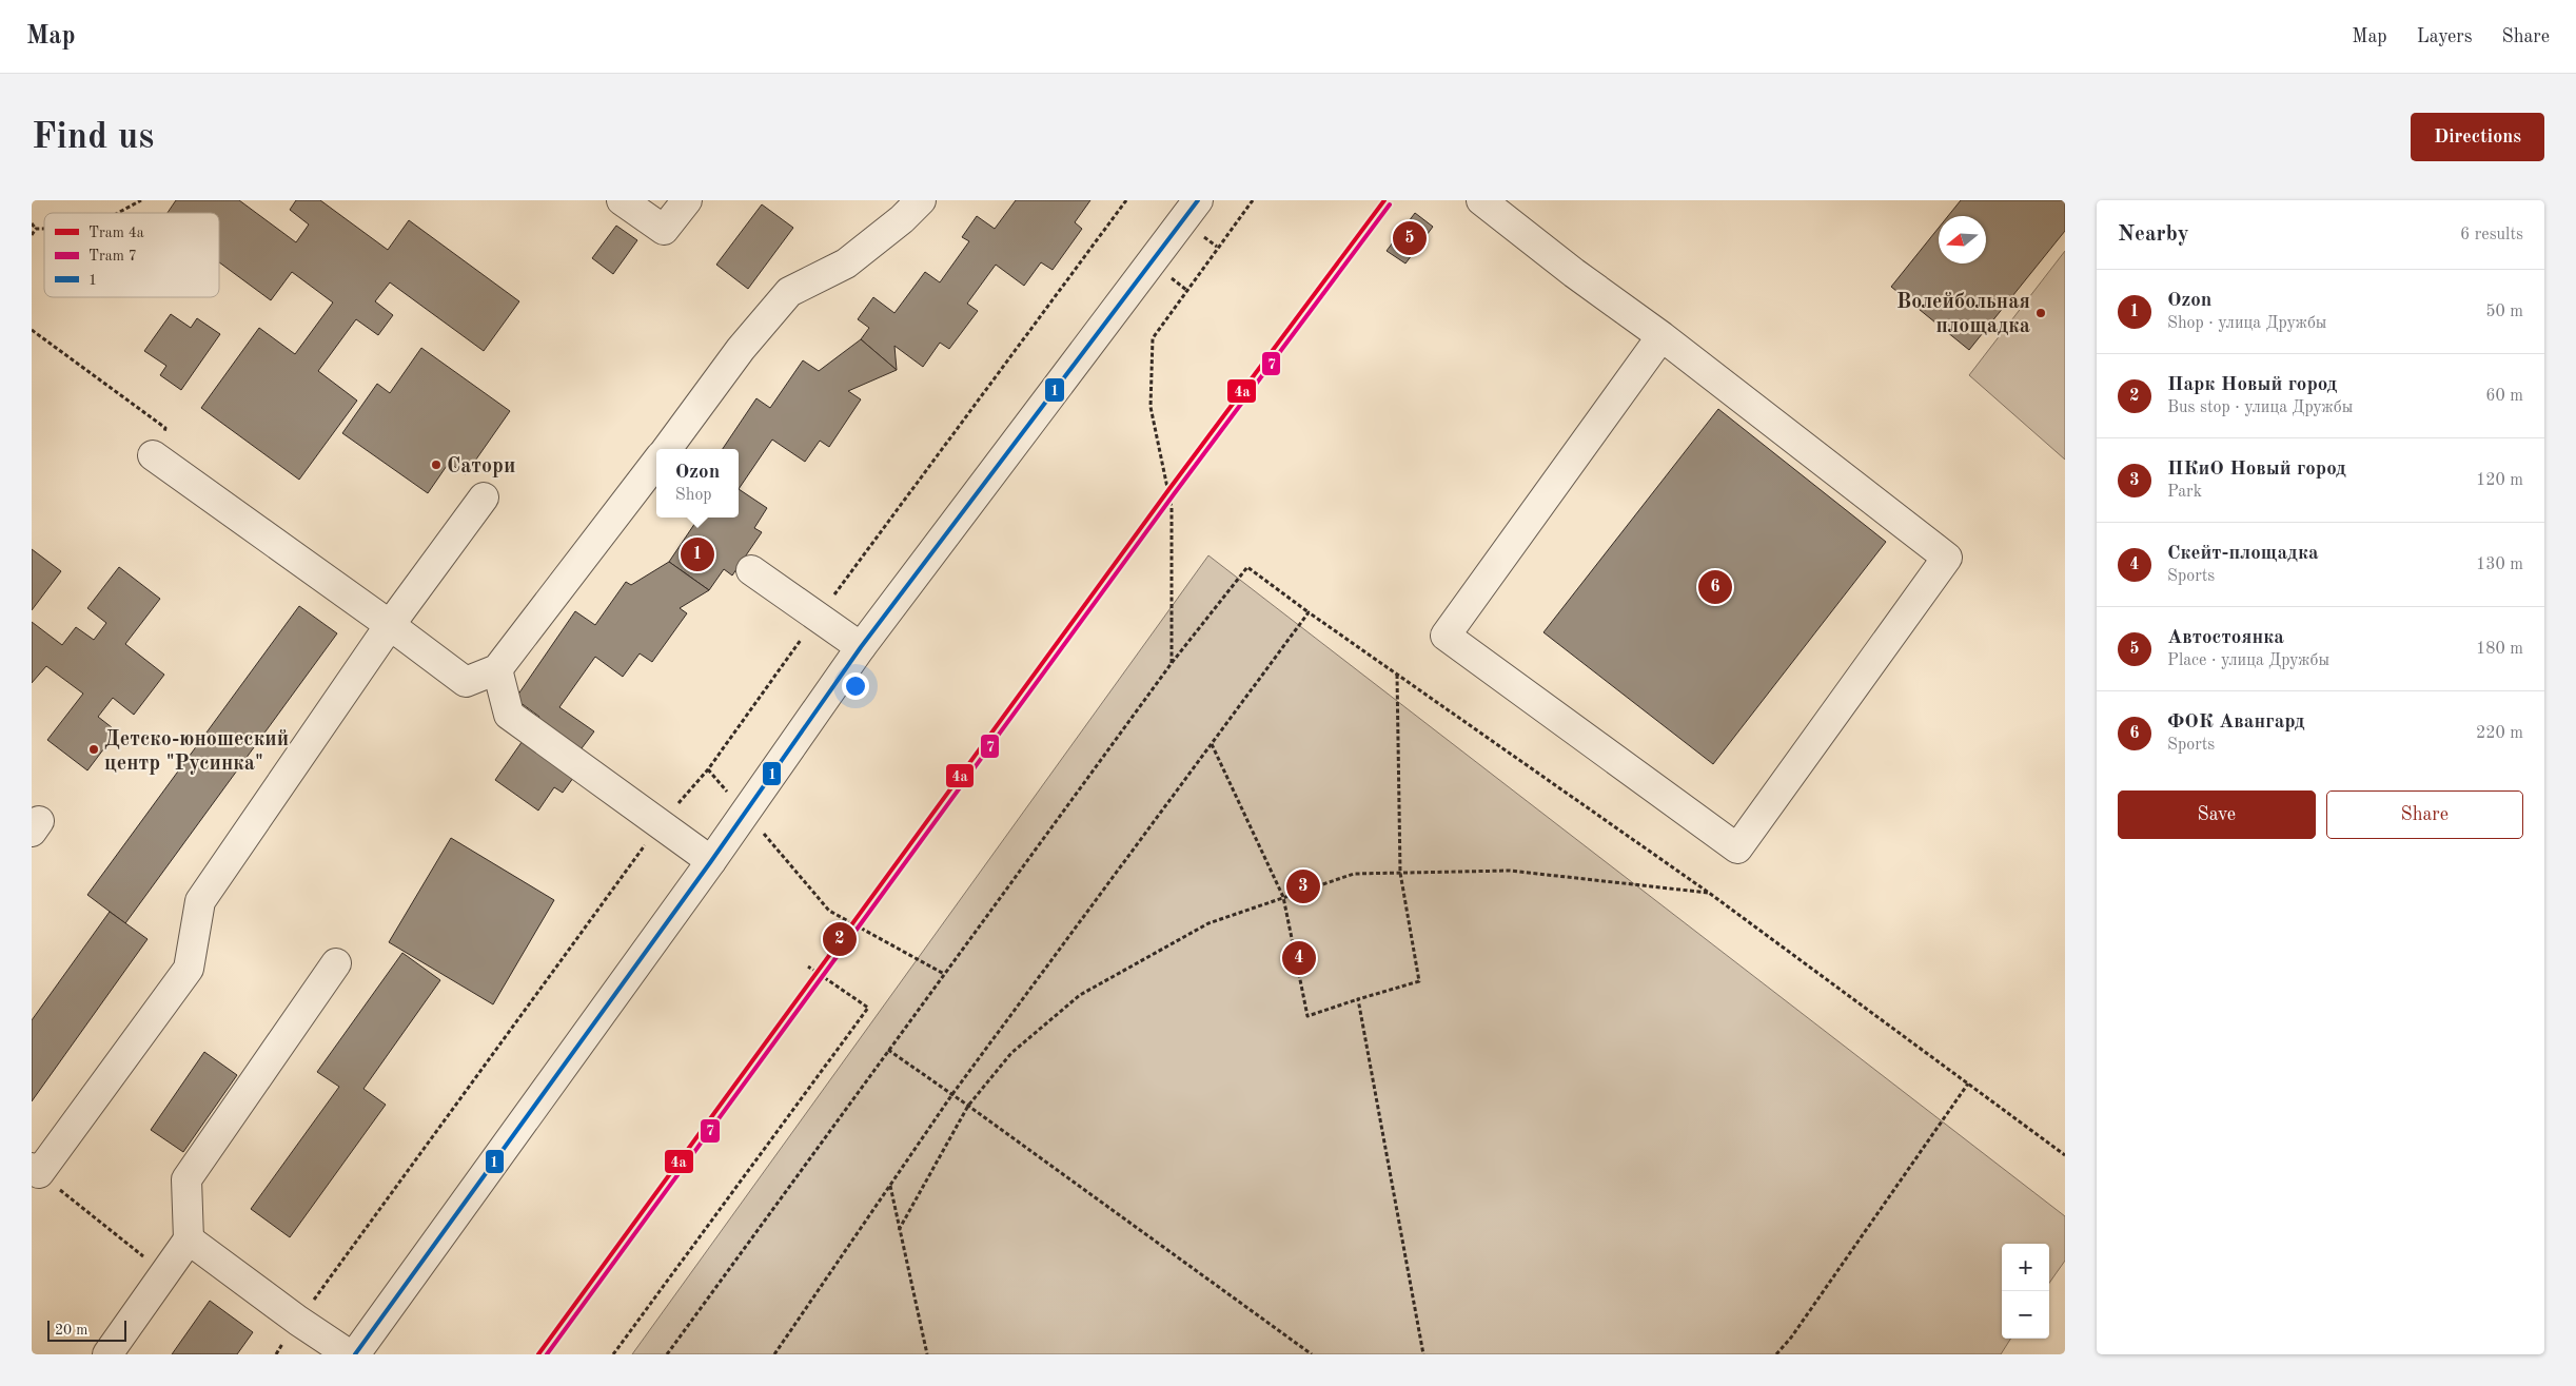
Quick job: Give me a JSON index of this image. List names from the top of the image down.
{
  "places": ["Волейбольная площадка", "Сатори", "Детско-юношеский центр \"Русинка\""],
  "lines": ["tram line 4а", "transit line 1", "tram line 7"],
  "legend": ["Tram 4а", "Tram 7", "1"],
  "scale_bar": "20 m",
  "north": "left",
  "page": {
    "header": "Map",
    "nav": ["Map", "Layers", "Share"],
    "buttons": [
      "Directions",
      ["Save", "Share"]
    ],
    "title": "Find us",
    "heading": ["Nearby", "6 results"],
    "pins": [
      "5",
      "1",
      "6",
      "3",
      "2",
      "4"
    ],
    "list": [
      {
        "mark": "1",
        "name": "Ozon",
        "note": "Shop · улица Дружбы",
        "value": "50 m"
      },
      {
        "mark": "2",
        "name": "Парк Новый город",
        "note": "Bus stop · улица Дружбы",
        "value": "60 m"
      },
      {
        "mark": "3",
        "name": "ПКиО Новый город",
        "note": "Park",
        "value": "120 m"
      },
      {
        "mark": "4",
        "name": "Скейт-площадка",
        "note": "Sports",
        "value": "130 m"
      },
      {
        "mark": "5",
        "name": "Автостоянка",
        "note": "Place · улица Дружбы",
        "value": "180 m"
      },
      {
        "mark": "6",
        "name": "ФОК Авангард",
        "note": "Sports",
        "value": "220 m"
      }
    ],
    "popup": ["Ozon", "Shop"],
    "map_buttons": ["+", "−"],
    "scale": "20 m"
  }
}
